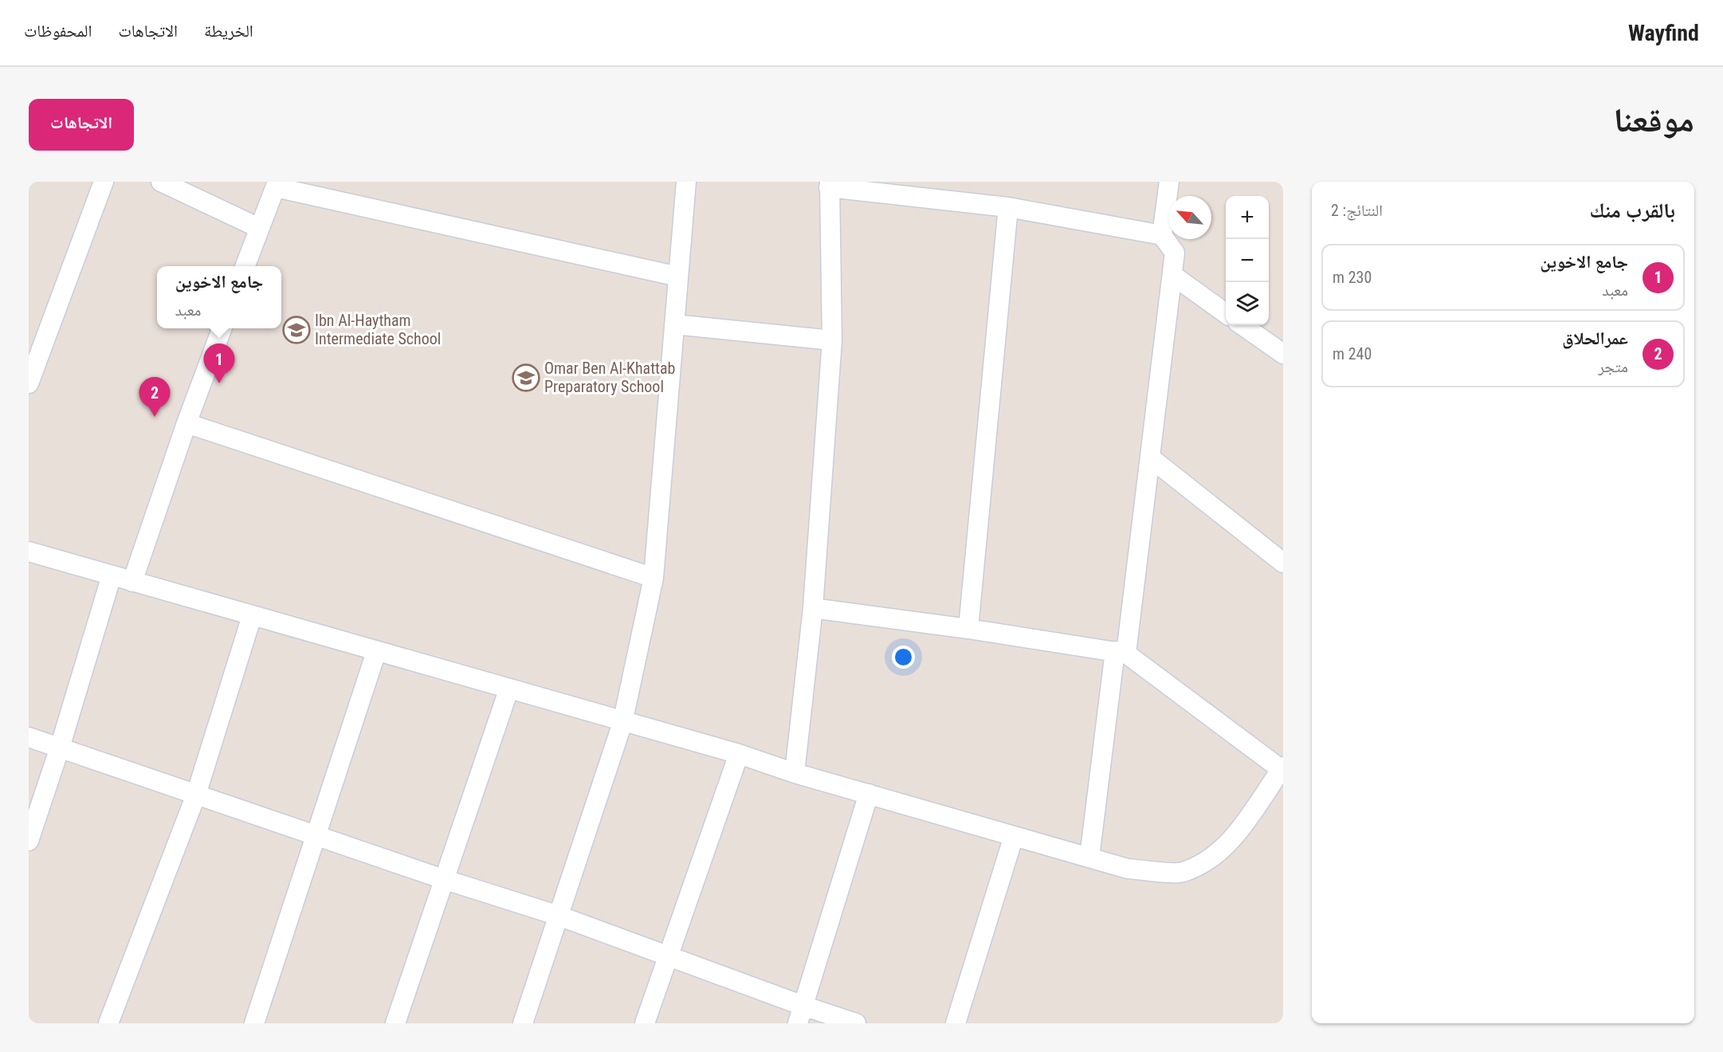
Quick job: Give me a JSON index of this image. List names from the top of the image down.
{
  "places": {
    "school or university": ["Ibn Al-Haytham Intermediate School", "Omar Ben Al-Khattab Preparatory School"]
  },
  "north": "top left",
  "page": {
    "header": "Wayfind",
    "nav": ["الخريطة", "الاتجاهات", "المحفوظات"],
    "title": "موقعنا",
    "buttons": "الاتجاهات",
    "heading": ["بالقرب منك", "النتائج: 2"],
    "map_buttons": ["+", "−"],
    "list": [
      {
        "mark": "1",
        "name": "جامع الاخوين",
        "note": "معبد",
        "value": "230 m"
      },
      {
        "mark": "2",
        "name": "عمرالحلاق",
        "note": "متجر",
        "value": "240 m"
      }
    ],
    "popup": ["جامع الاخوين", "معبد"],
    "pins": ["1", "2"]
  }
}
